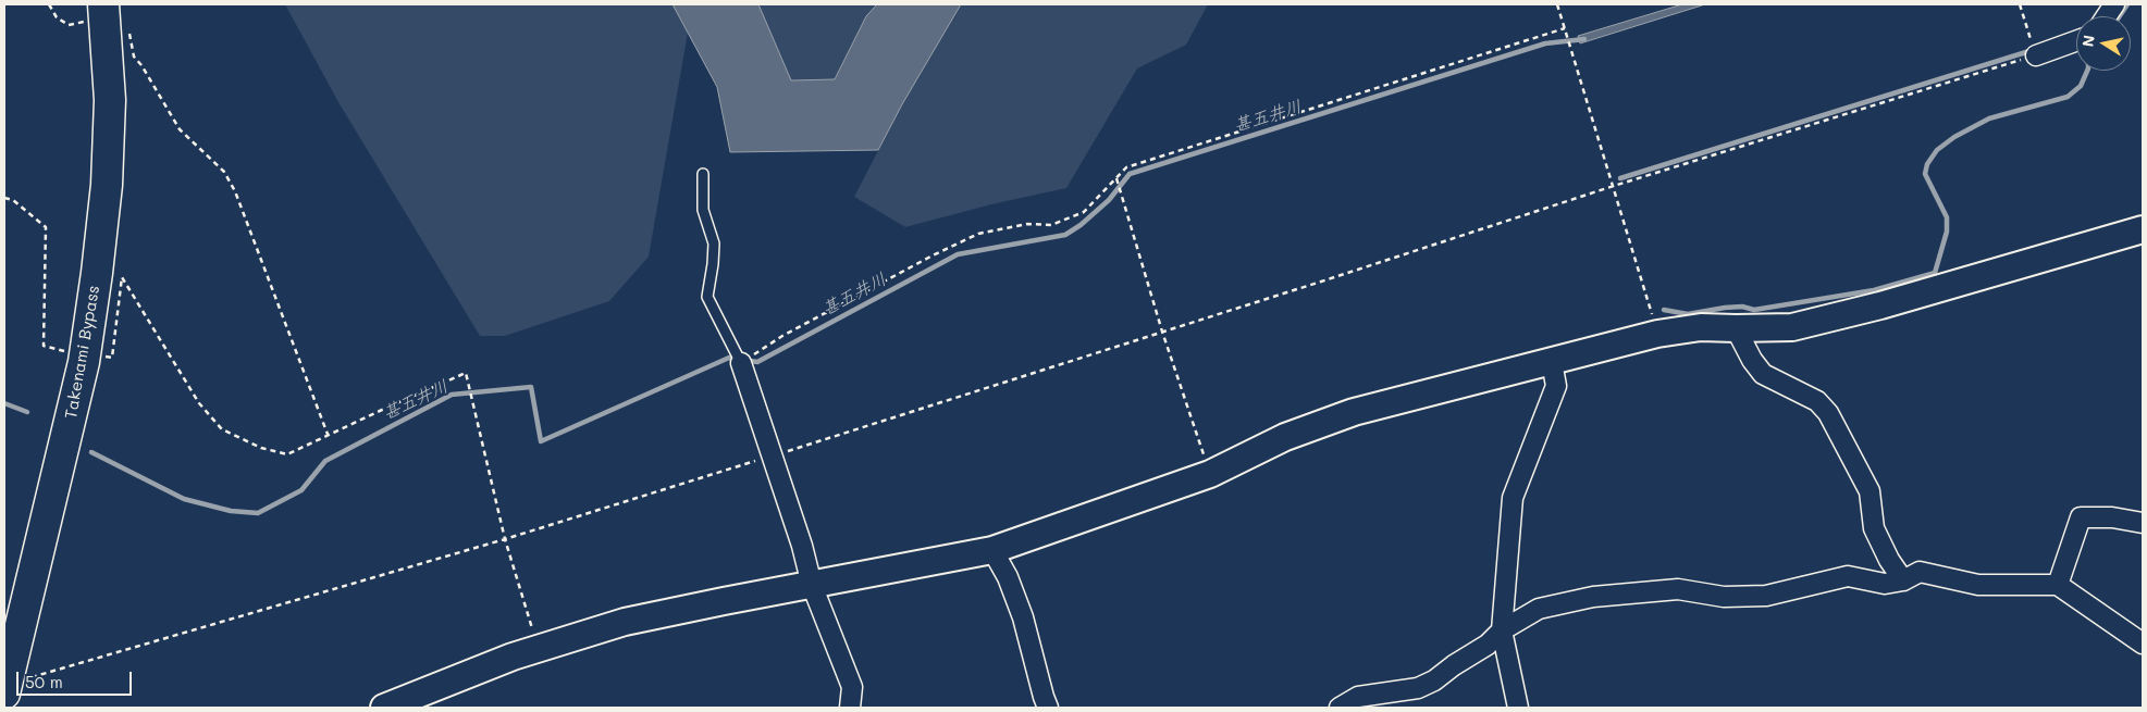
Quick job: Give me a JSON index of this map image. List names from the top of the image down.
{
  "streets": {
    "highway": ["Takenami Bypass"]
  },
  "water": ["甚五井川"],
  "scale_bar": "50 m",
  "north": "left"
}
